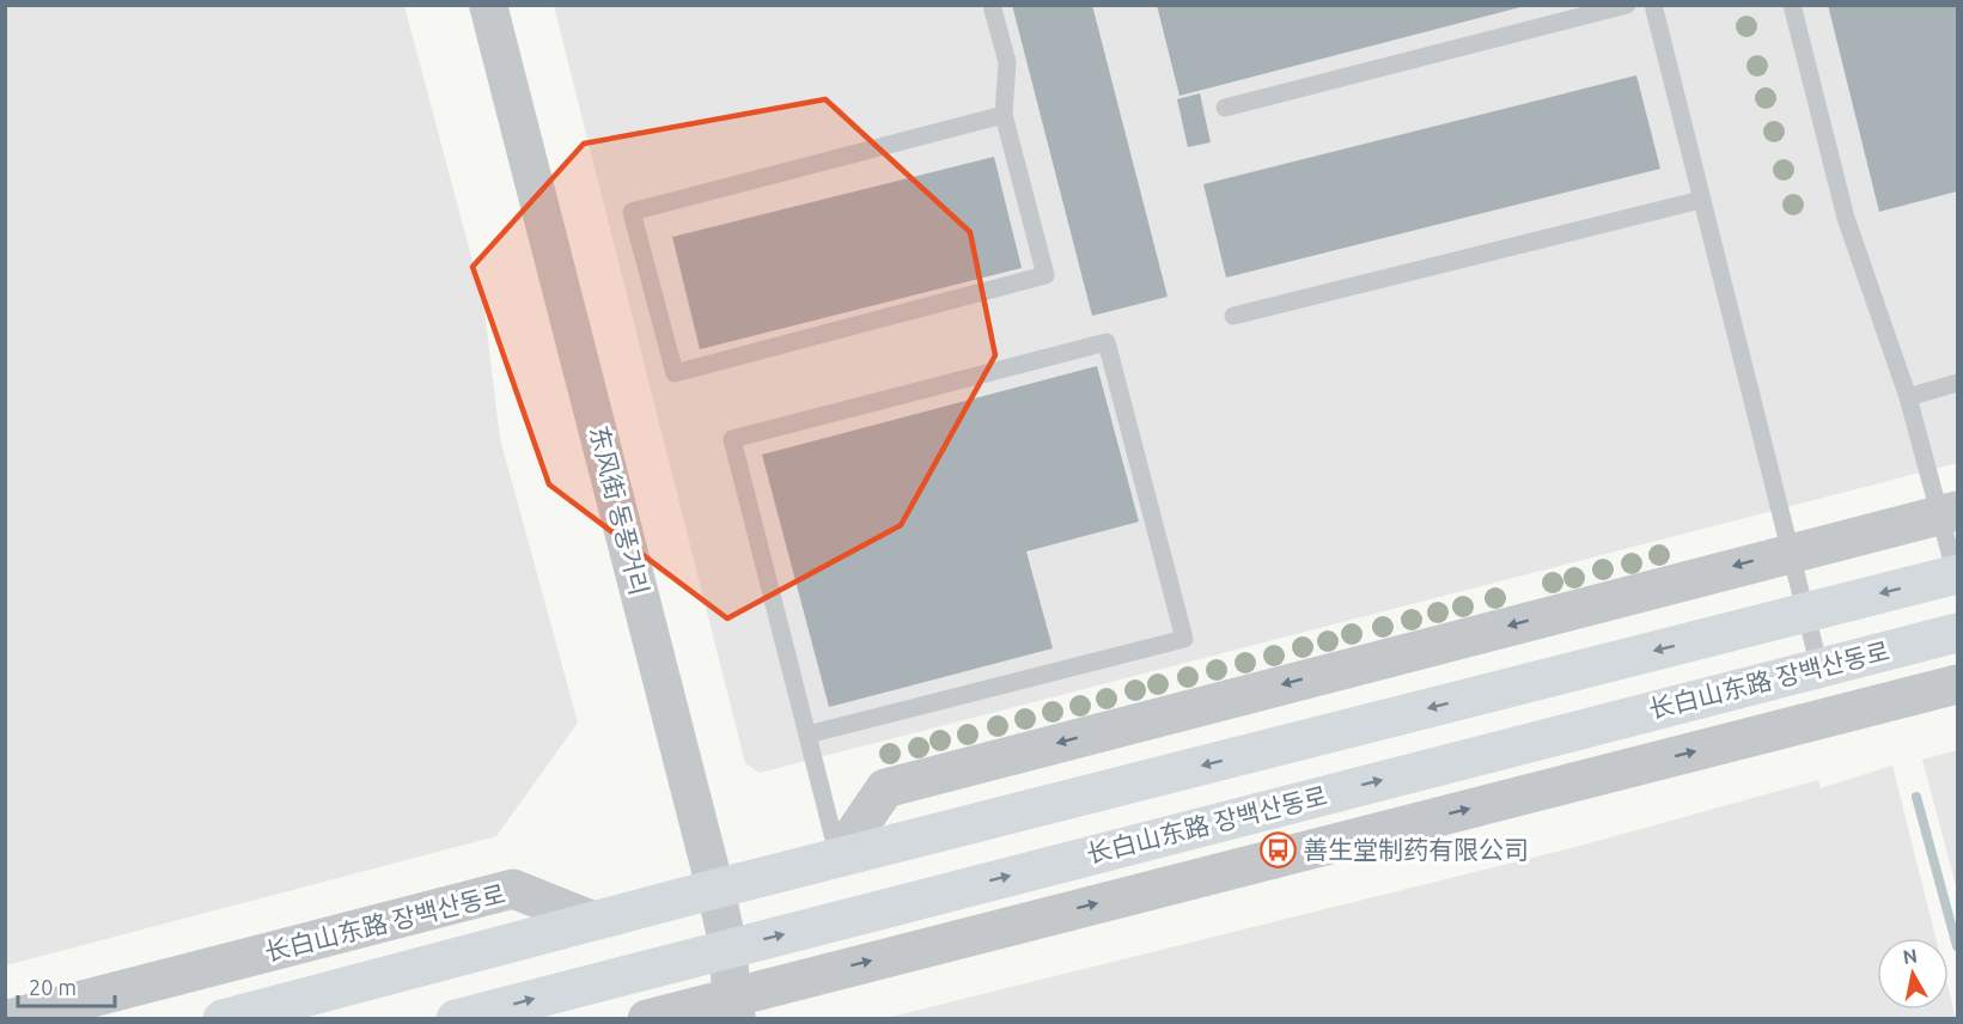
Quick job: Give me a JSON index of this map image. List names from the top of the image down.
{
  "streets": {
    "main road": ["长白山东路 장백산동로"],
    "street": ["东风街 동풍거리"]
  },
  "crossings": [
    ["东风街 동풍거리", "长白山东路 장백산동로"]
  ],
  "places": {
    "bus stop": ["善生堂制药有限公司"]
  },
  "scale_bar": "20 m",
  "north": "top"
}
